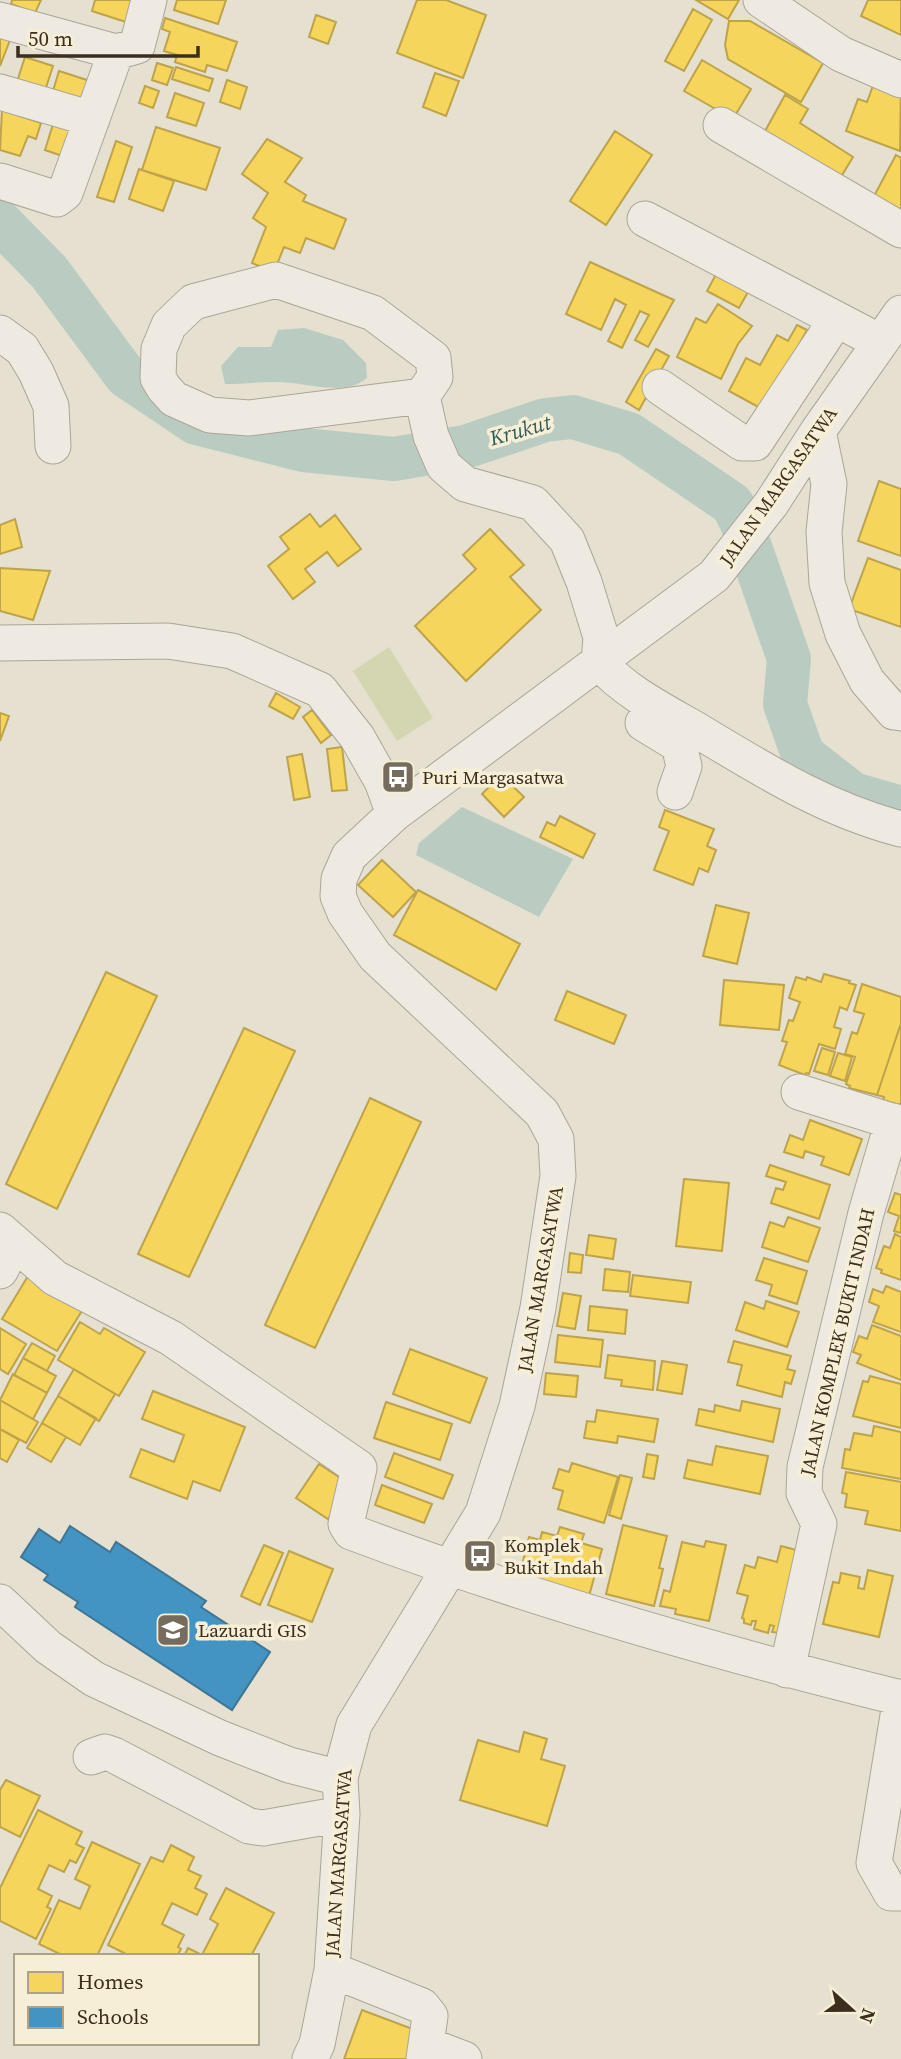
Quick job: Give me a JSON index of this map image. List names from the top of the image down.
{
  "streets": {
    "street": ["JALAN MARGASATWA", "JALAN KOMPLEK BUKIT INDAH"]
  },
  "water": ["Krukut"],
  "places": {
    "bus stop": ["Puri Margasatwa", "Komplek Bukit Indah"],
    "school or university": ["Lazuardi GIS"]
  },
  "legend": ["Homes", "Schools"],
  "scale_bar": "50 m",
  "north": "right"
}
